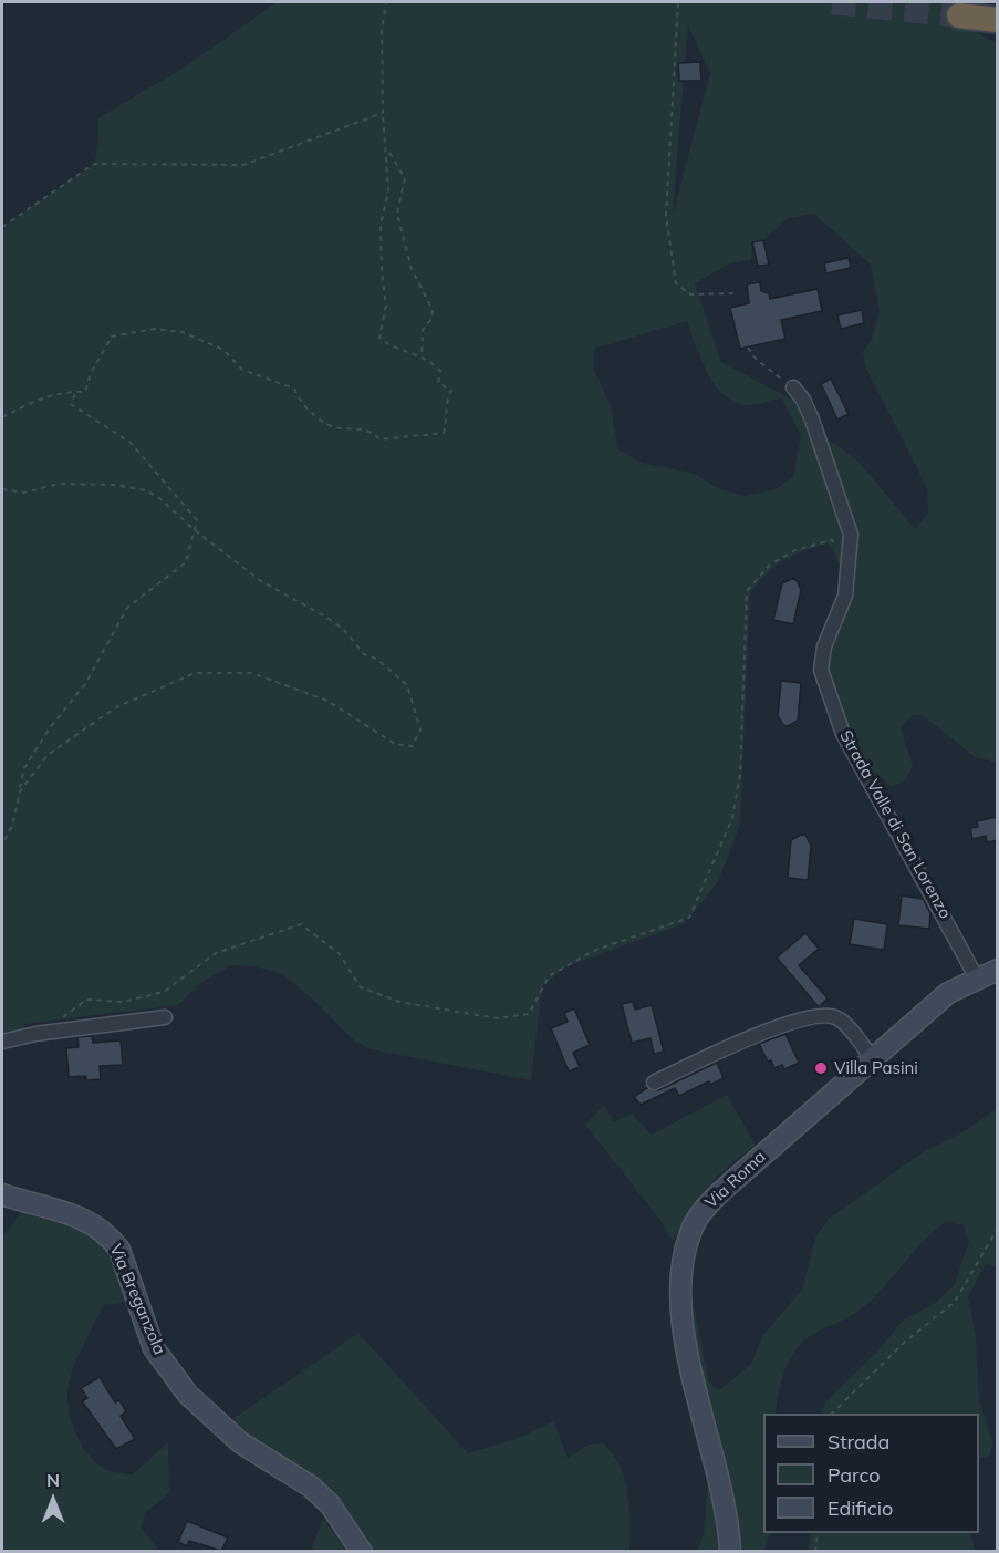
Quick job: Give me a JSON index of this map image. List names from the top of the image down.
{
  "streets": {
    "main road": ["Via Roma", "Via Breganzola"],
    "street": ["Strada Valle di San Lorenzo"]
  },
  "crossings": [
    ["Strada Valle di San Lorenzo", "Via Roma"]
  ],
  "places": ["Villa Pasini"],
  "legend": ["Strada", "Parco", "Edificio"],
  "north": "top"
}
